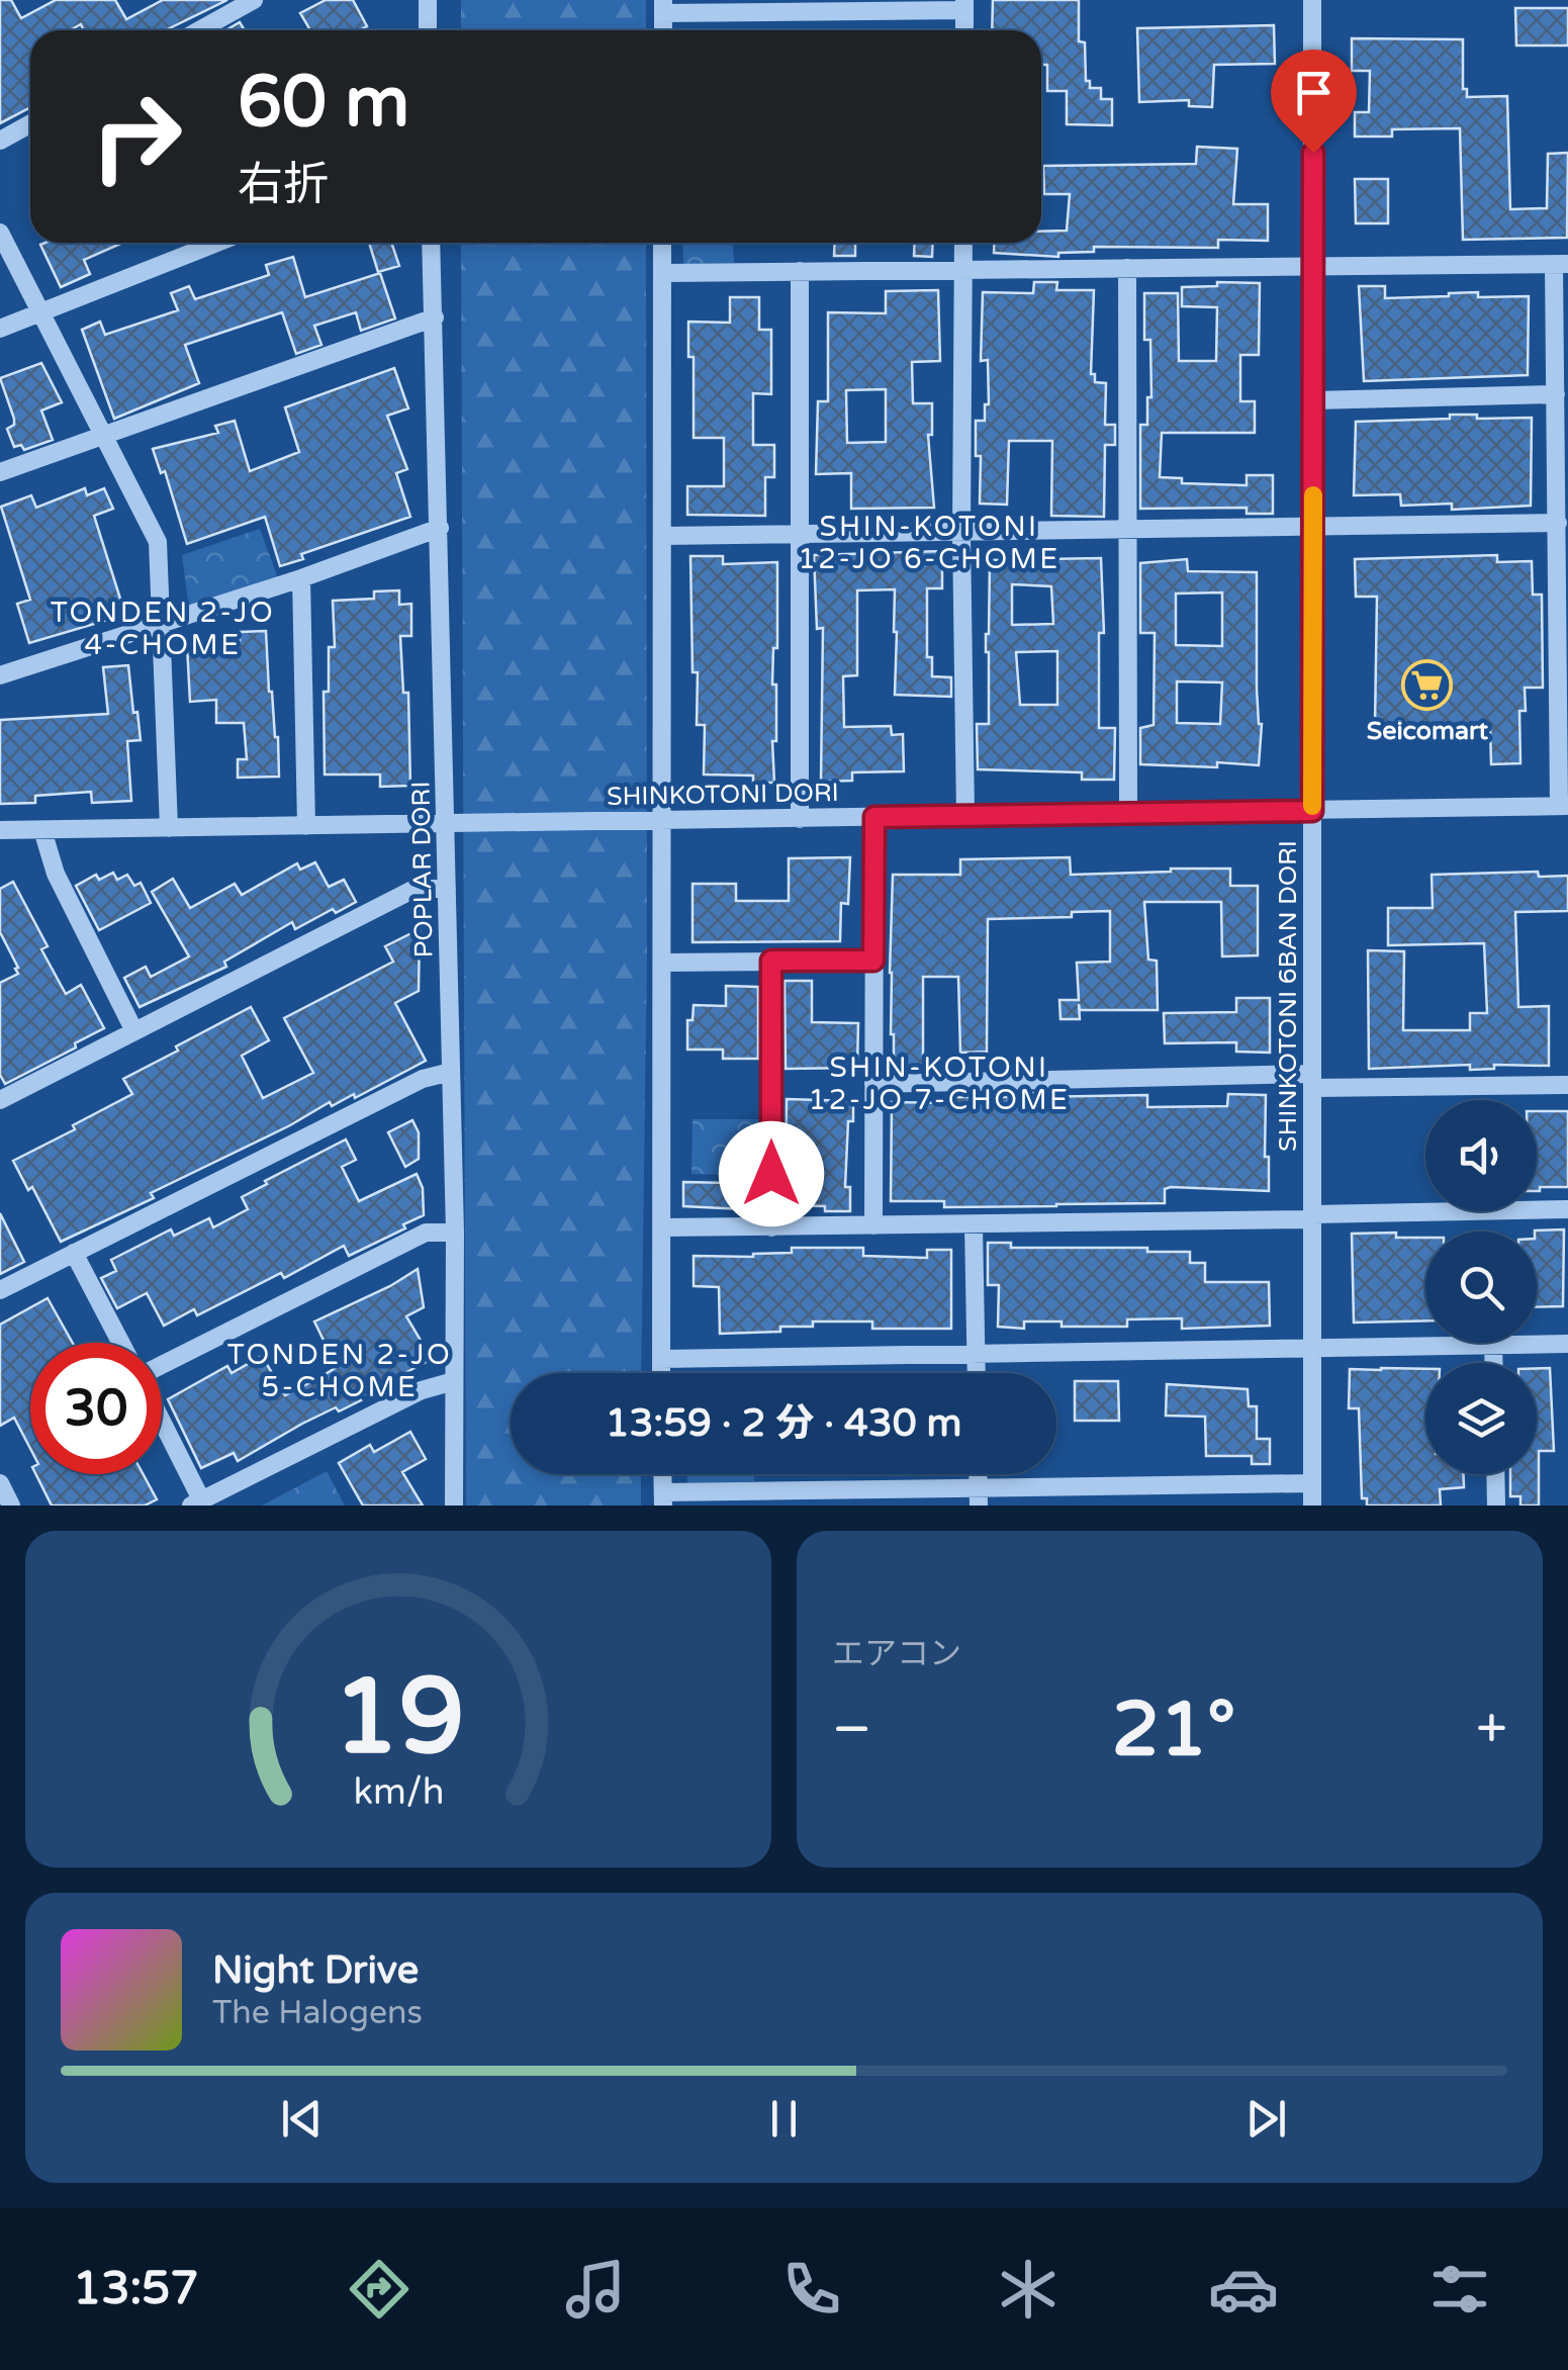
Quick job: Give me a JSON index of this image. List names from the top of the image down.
{
  "streets": {
    "street": ["SHINKOTONI DORI", "POPLAR DORI", "SHINKOTONI 6BAN DORI"]
  },
  "crossings": [
    ["SHINKOTONI DORI", "POPLAR DORI"],
    ["SHINKOTONI DORI", "SHINKOTONI 6BAN DORI"]
  ],
  "districts": [
    "SHIN-KOTONI 12-JO 6-CHOME",
    "TONDEN 2-JO 4-CHOME",
    "SHIN-KOTONI 12-JO 7-CHOME",
    "TONDEN 2-JO 5-CHOME"
  ],
  "places": {
    "supermarket": ["Seicomart"]
  },
  "page": {
    "turn": ["60 m", "右折"],
    "limit": "30",
    "trip": "13:59 · 2 分 · 430 m",
    "tile": "エアコン",
    "heat": ["−", "21°", "+"],
    "song": ["Night Drive", "The Halogens"],
    "tabs": "13:57",
    "gauge": ["19", "km/h"]
  }
}
